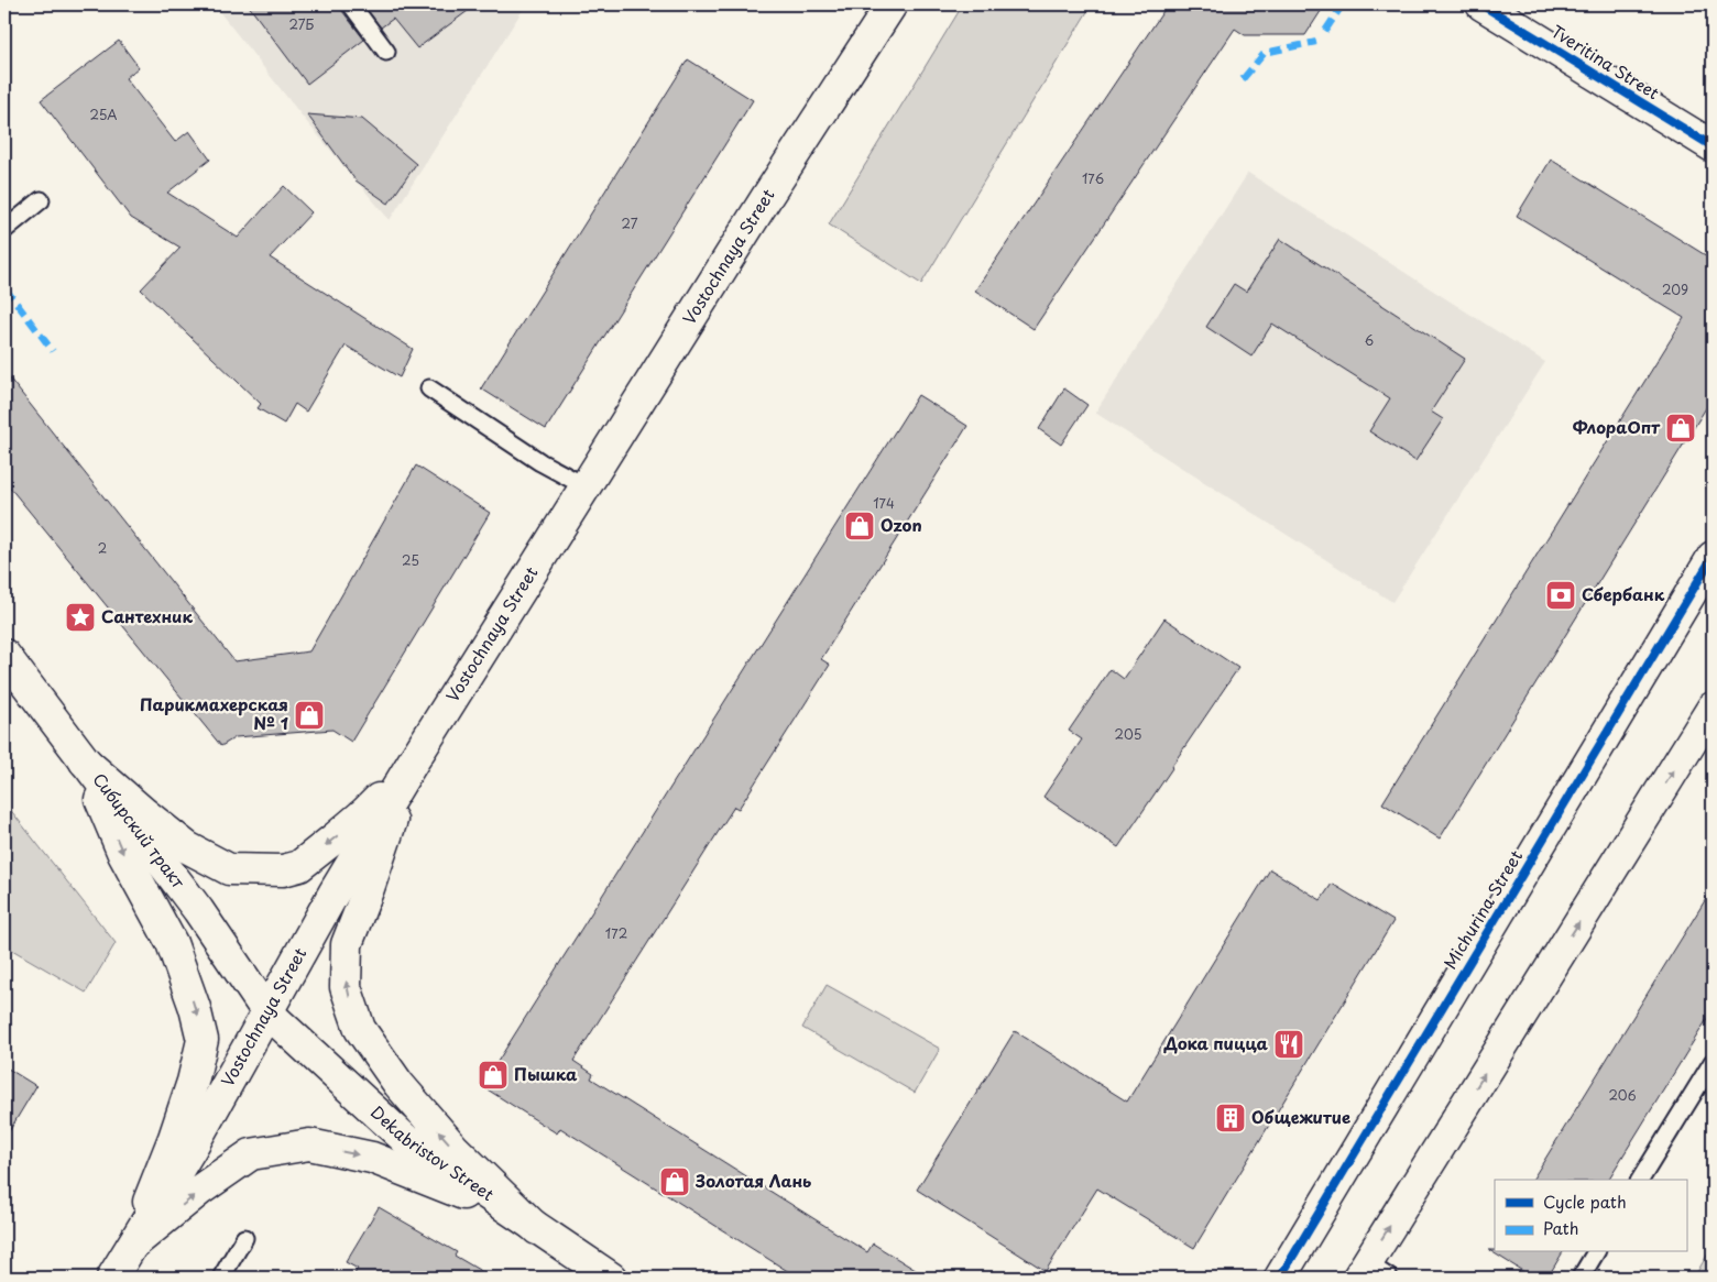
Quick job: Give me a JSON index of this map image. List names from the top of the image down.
{
  "streets": {
    "main road": [
      "Tveritina Street",
      "Vostochnaya Street",
      "Сибирский тракт",
      "Michurina Street",
      "Dekabristov Street"
    ]
  },
  "crossings": [
    ["Vostochnaya Street", "Сибирский тракт"],
    ["Vostochnaya Street", "Dekabristov Street"],
    ["Сибирский тракт", "Dekabristov Street"]
  ],
  "places": {
    "shop": [
      "ФлораОпт",
      "Ozon",
      "Парикмахерская № 1",
      "Пышка",
      "Золотая Лань"
    ],
    "bank": ["Сбербанк"],
    "place": ["Сантехник"],
    "restaurant": ["Дока пицца"],
    "building": ["Общежитие"]
  },
  "house_numbers": [
    "27Б",
    "25А",
    "176",
    "27",
    "209",
    "6",
    "174",
    "2",
    "25",
    "205",
    "172",
    "206"
  ],
  "legend": ["Cycle path", "Path"]
}
